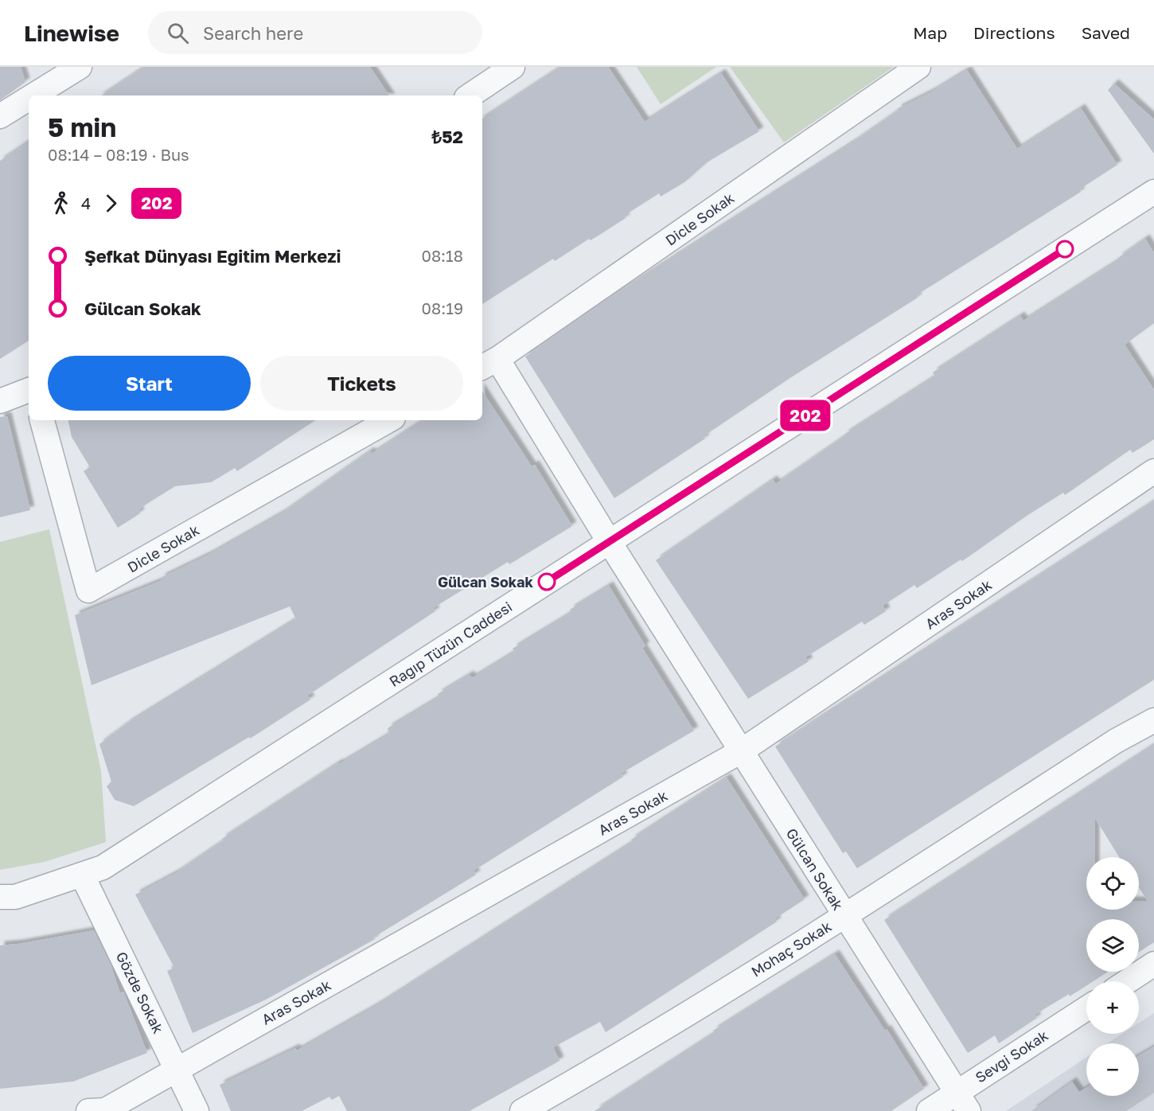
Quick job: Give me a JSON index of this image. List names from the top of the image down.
{
  "streets": {
    "street": [
      "Dicle Sokak",
      "Aras Sokak",
      "Ragıp Tüzün Caddesi",
      "Gülcan Sokak",
      "Mohaç Sokak",
      "Gözde Sokak",
      "Sevgi Sokak"
    ]
  },
  "crossings": [
    ["Dicle Sokak", "Gülcan Sokak"],
    ["Aras Sokak", "Gülcan Sokak"],
    ["Aras Sokak", "Gözde Sokak"],
    ["Ragıp Tüzün Caddesi", "Gülcan Sokak"],
    ["Ragıp Tüzün Caddesi", "Gözde Sokak"],
    ["Gülcan Sokak", "Mohaç Sokak"],
    ["Gülcan Sokak", "Sevgi Sokak"]
  ],
  "places": ["Gülcan Sokak"],
  "lines": ["bus line 202"],
  "page": {
    "header": "Linewise",
    "search": "Search here",
    "nav": ["Map", "Directions", "Saved"],
    "on_map": "202",
    "heading": ["5 min", "08:14 – 08:19 · Bus", "₺52"],
    "legs": ["4", "202"],
    "list": [
      {
        "name": "Şefkat Dünyası Eğitim Merkezi",
        "value": "08:18"
      },
      {
        "name": "Gülcan Sokak",
        "value": "08:19"
      }
    ],
    "buttons": ["Start", "Tickets"],
    "map_buttons": ["+", "−"]
  }
}
